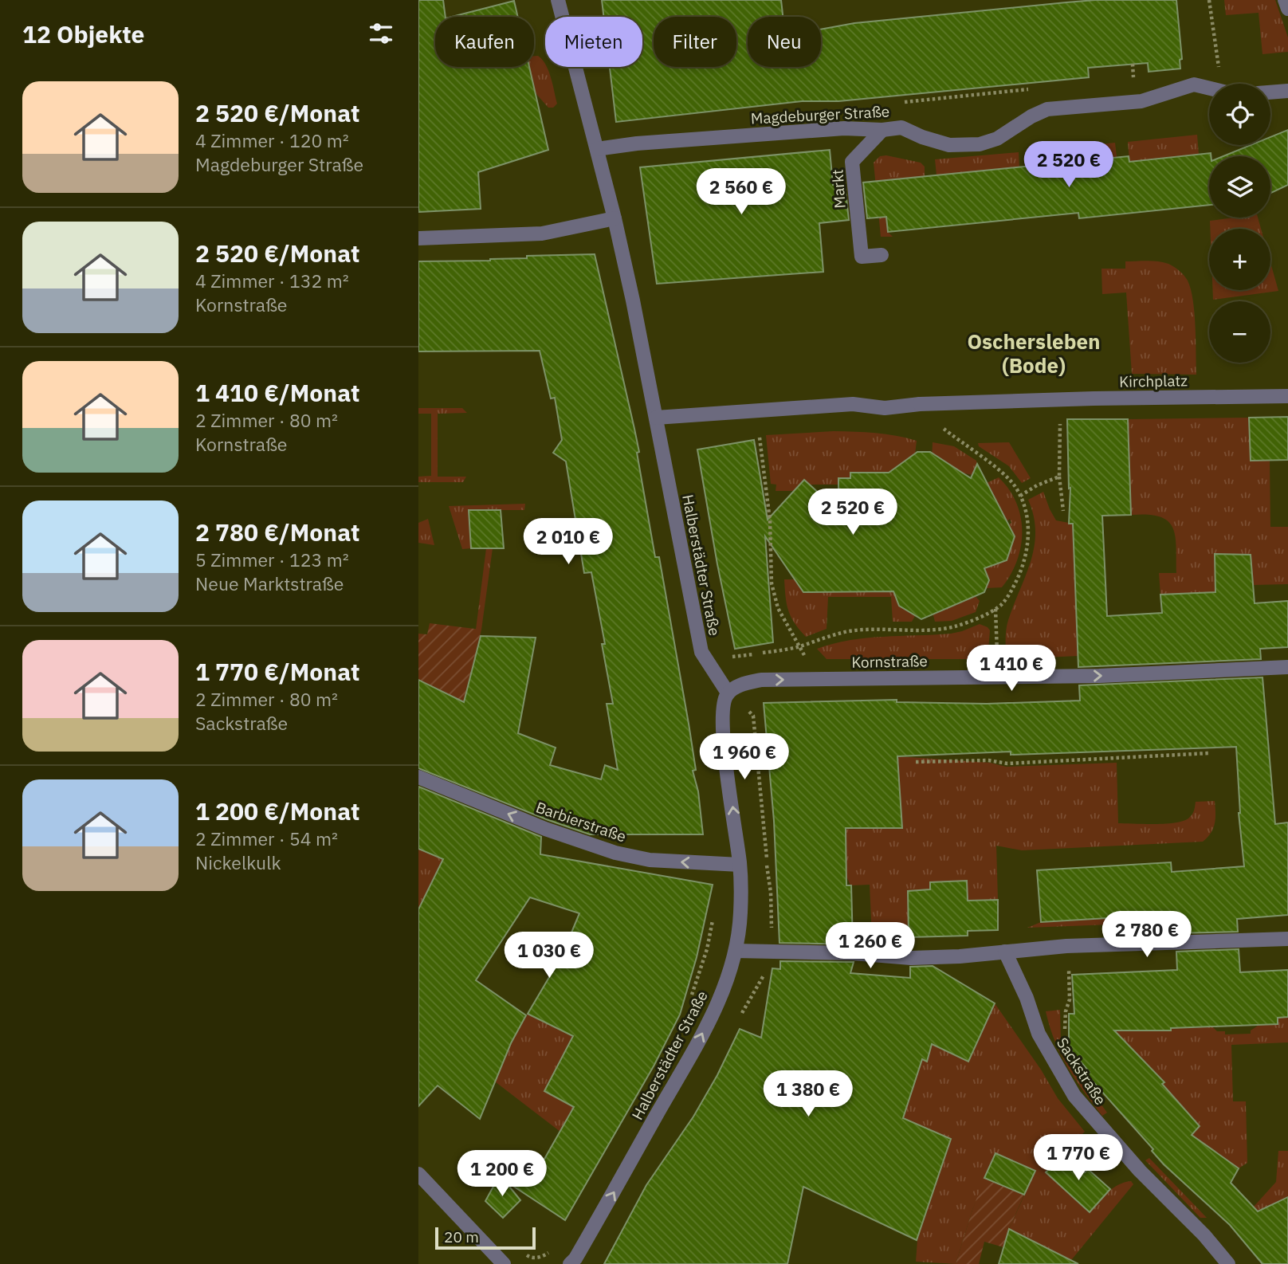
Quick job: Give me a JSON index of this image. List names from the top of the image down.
{
  "streets": {
    "street": [
      "Magdeburger Straße",
      "Markt",
      "Kirchplatz",
      "Halberstädter Straße",
      "Kornstraße",
      "Barbierstraße",
      "Sackstraße"
    ]
  },
  "crossings": [
    ["Magdeburger Straße", "Markt"],
    ["Magdeburger Straße", "Halberstädter Straße"],
    ["Kirchplatz", "Halberstädter Straße"],
    ["Halberstädter Straße", "Kornstraße"],
    ["Halberstädter Straße", "Barbierstraße"]
  ],
  "one_way": ["Halberstädter Straße", "Kornstraße", "Barbierstraße"],
  "districts": ["Oschersleben (Bode)"],
  "scale_bar": "20 m",
  "page": {
    "heading": "12 Objekte",
    "chip": [
      "Kaufen",
      "Mieten",
      "Filter",
      "Neu"
    ],
    "list": [
      {
        "name": "2 520 €/Monat",
        "note": "4 Zimmer · 120 m² · Magdeburger Straße"
      },
      {
        "name": "2 520 €/Monat",
        "note": "4 Zimmer · 132 m² · Kornstraße"
      },
      {
        "name": "1 410 €/Monat",
        "note": "2 Zimmer · 80 m² · Kornstraße"
      },
      {
        "name": "2 780 €/Monat",
        "note": "5 Zimmer · 123 m² · Neue Marktstraße"
      },
      {
        "name": "1 770 €/Monat",
        "note": "2 Zimmer · 80 m² · Sackstraße"
      },
      {
        "name": "1 200 €/Monat",
        "note": "2 Zimmer · 54 m² · Nickelkulk"
      }
    ],
    "map_buttons": ["+", "−"],
    "price": [
      "2 520 €",
      "2 560 €",
      "2 520 €",
      "2 010 €",
      "1 410 €",
      "1 960 €",
      "2 780 €",
      "1 260 €",
      "1 030 €",
      "1 380 €",
      "1 770 €",
      "1 200 €"
    ],
    "scale": "20 m"
  }
}
